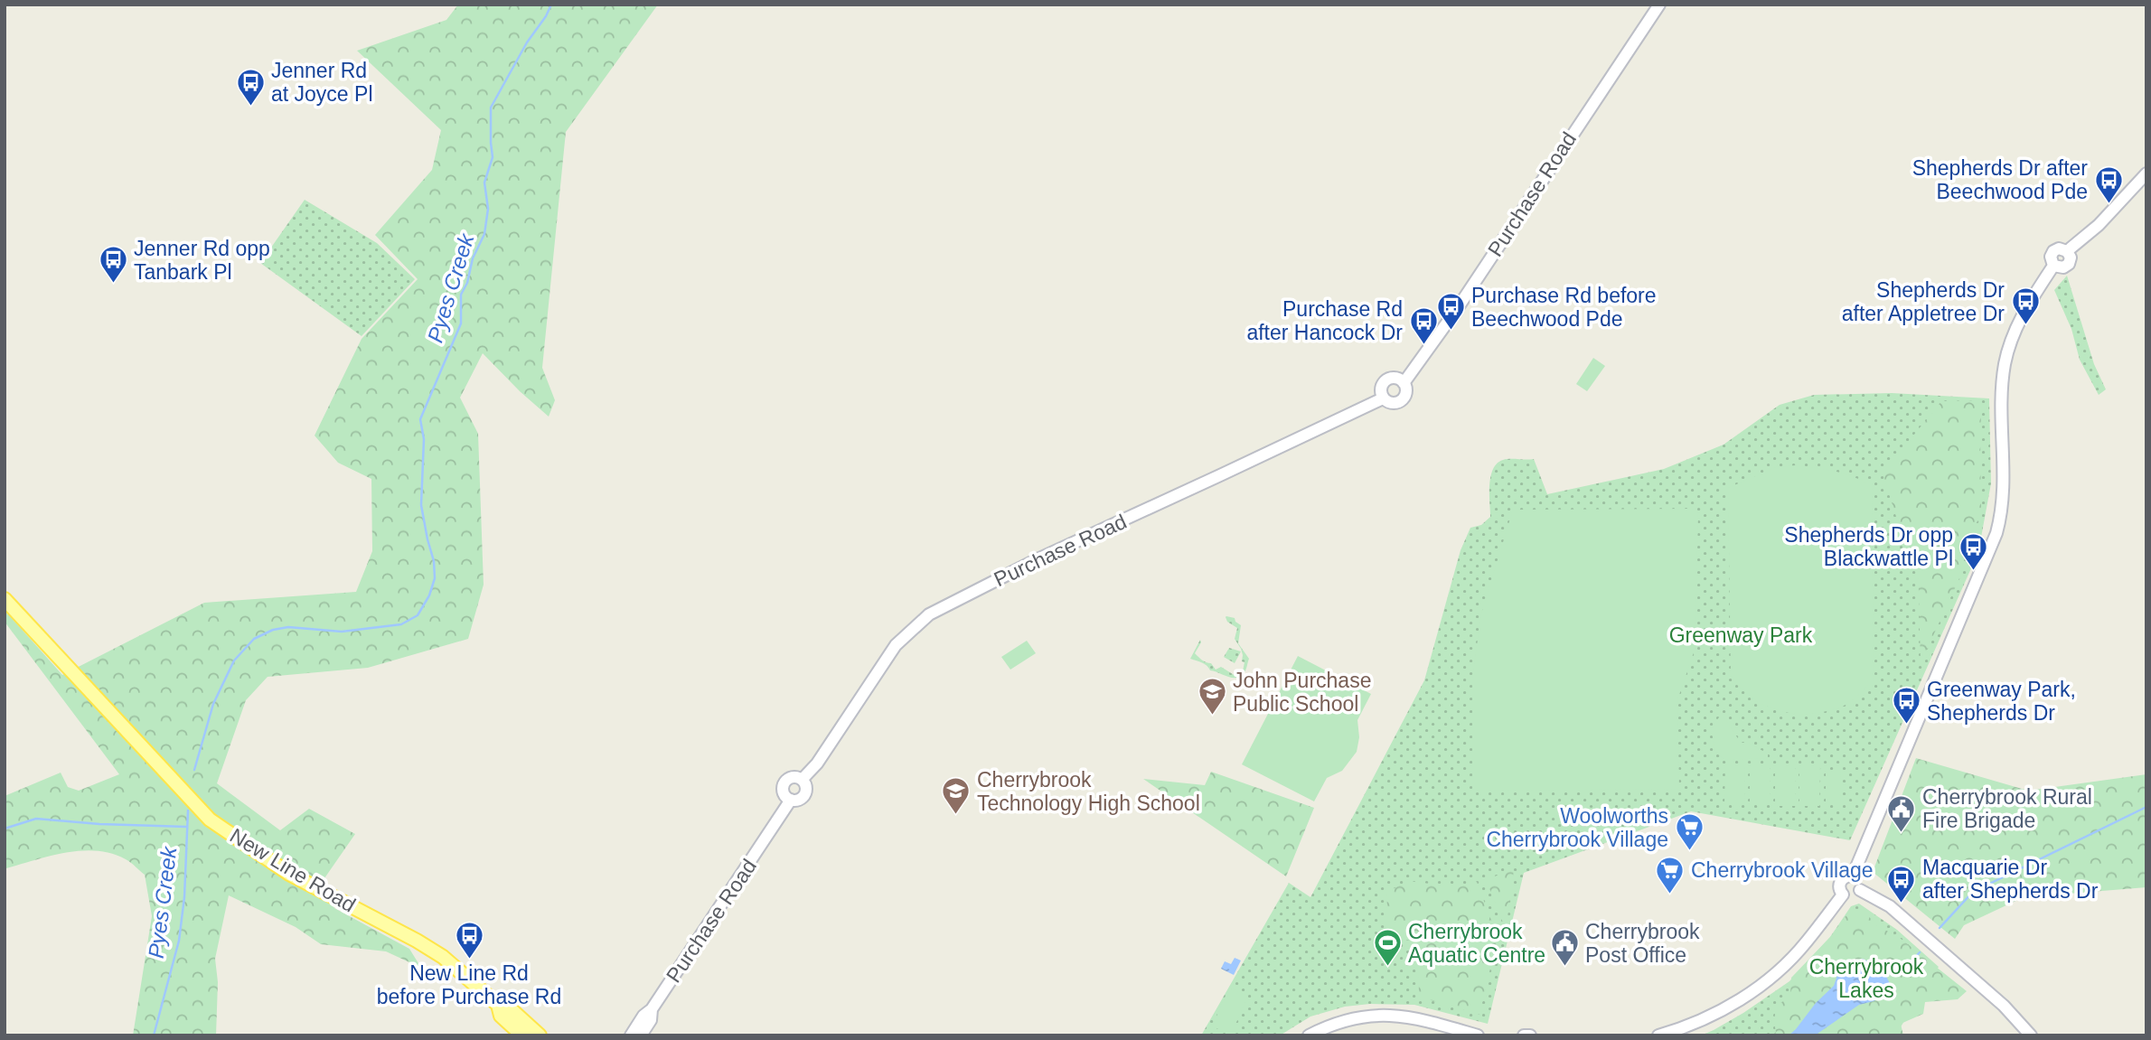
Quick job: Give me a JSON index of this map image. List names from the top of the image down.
{
  "streets": {
    "main road": ["Purchase Road", "New Line Road"]
  },
  "water": ["Pyes Creek"],
  "parks": ["Greenway Park", "Cherrybrook Lakes"],
  "places": {
    "bus stop": [
      "Jenner Rd at Joyce Pl",
      "Shepherds Dr after Beechwood Pde",
      "Jenner Rd opp Tanbark Pl",
      "Shepherds Dr after Appletree Dr",
      "Purchase Rd before Beechwood Pde",
      "Purchase Rd after Hancock Dr",
      "Shepherds Dr opp Blackwattle Pl",
      "Greenway Park, Shepherds Dr",
      "Macquarie Dr after Shepherds Dr",
      "New Line Rd before Purchase Rd"
    ],
    "school or university": ["John Purchase Public School", "Cherrybrook Technology High School"],
    "public building": ["Cherrybrook Rural Fire Brigade", "Cherrybrook Post Office"],
    "supermarket": ["Woolworths Cherrybrook Village", "Cherrybrook Village"],
    "sports": ["Cherrybrook Aquatic Centre"]
  }
}
